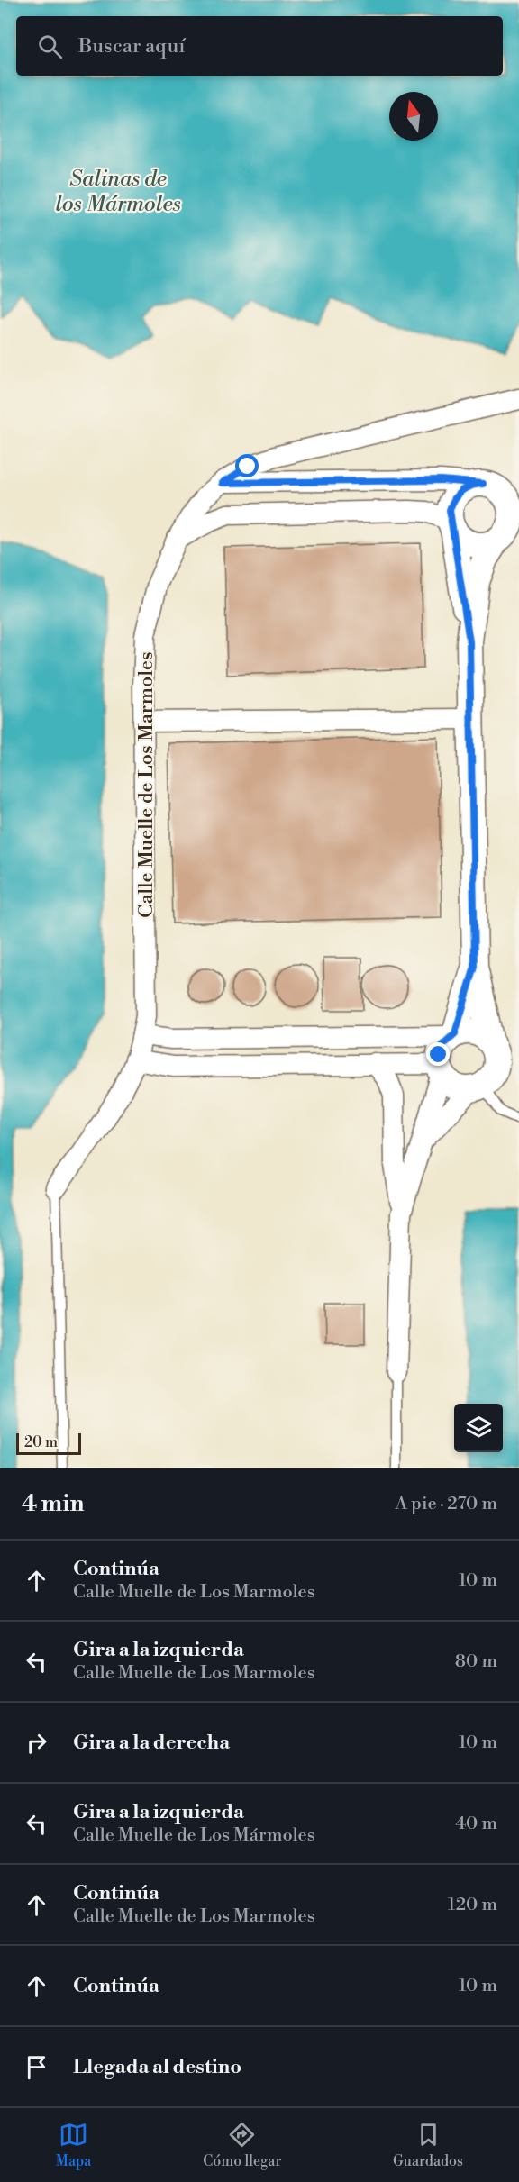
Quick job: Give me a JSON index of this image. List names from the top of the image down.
{
  "streets": {
    "street": ["Calle Muelle de Los Marmoles"]
  },
  "water": ["Salinas de los Mármoles"],
  "scale_bar": "20 m",
  "north": "top",
  "page": {
    "search": "Buscar aquí",
    "scale": "20 m",
    "heading": ["4 min", "A pie · 270 m"],
    "list": [
      ["Continúa", "Calle Muelle de Los Marmoles", "10 m"],
      ["Gira a la izquierda", "Calle Muelle de Los Marmoles", "80 m"],
      ["Gira a la derecha", "10 m"],
      ["Gira a la izquierda", "Calle Muelle de Los Mármoles", "40 m"],
      ["Continúa", "Calle Muelle de Los Marmoles", "120 m"],
      ["Continúa", "10 m"],
      "Llegada al destino"
    ],
    "nav": ["Mapa", "Cómo llegar", "Guardados"]
  }
}
